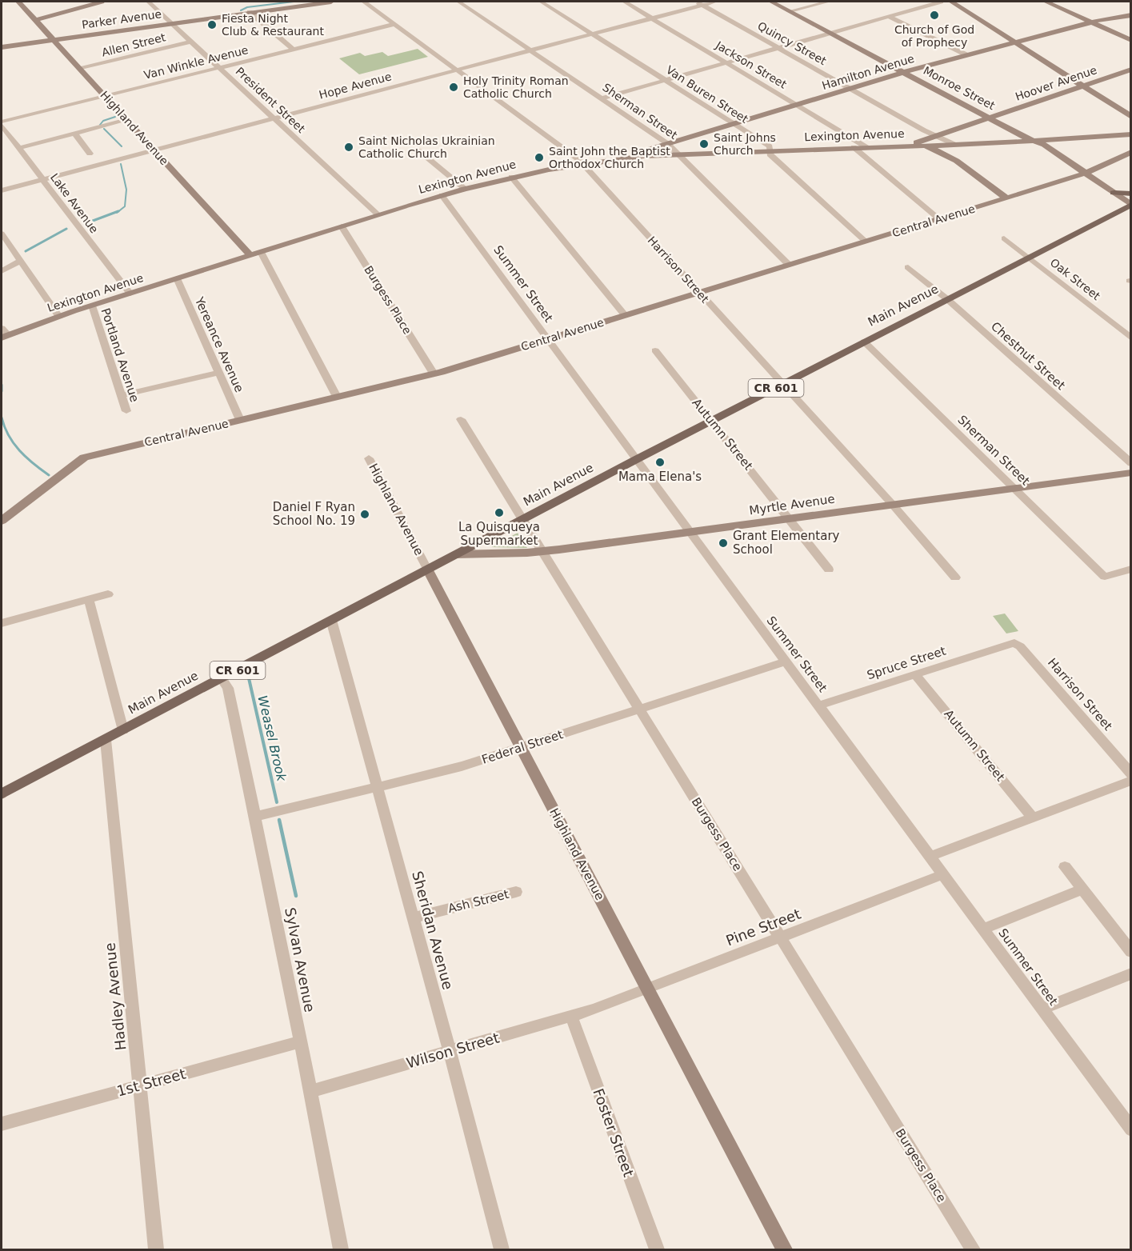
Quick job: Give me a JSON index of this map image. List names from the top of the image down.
{
  "streets": {
    "main road": [
      "Parker Avenue",
      "Hamilton Avenue",
      "Hoover Avenue",
      "Monroe Street",
      "Highland Avenue",
      "Lexington Avenue",
      "Central Avenue",
      "Main Avenue",
      "CR 601",
      "Myrtle Avenue"
    ],
    "street": [
      "Quincy Street",
      "Allen Street",
      "Van Winkle Avenue",
      "Jackson Street",
      "Hope Avenue",
      "Van Buren Street",
      "President Street",
      "Sherman Street",
      "Lake Avenue",
      "Harrison Street",
      "Oak Street",
      "Summer Street",
      "Burgess Place",
      "Yereance Avenue",
      "Portland Avenue",
      "Chestnut Street",
      "Autumn Street",
      "Spruce Street",
      "Federal Street",
      "Ash Street",
      "Pine Street",
      "Sheridan Avenue",
      "Sylvan Avenue",
      "Hadley Avenue",
      "Wilson Street",
      "1st Street",
      "Foster Street"
    ]
  },
  "crossings": [
    ["Parker Avenue", "President Street"],
    ["Parker Avenue", "Highland Avenue"],
    ["Quincy Street", "Hamilton Avenue"],
    ["Quincy Street", "Hoover Avenue"],
    ["Quincy Street", "Hope Avenue"],
    ["Quincy Street", "Lexington Avenue"],
    ["Allen Street", "President Street"],
    ["Allen Street", "Highland Avenue"],
    ["Van Winkle Avenue", "President Street"],
    ["Van Winkle Avenue", "Highland Avenue"],
    ["Van Winkle Avenue", "Harrison Street"],
    ["Jackson Street", "Hamilton Avenue"],
    ["Jackson Street", "Hope Avenue"],
    ["Jackson Street", "Lexington Avenue"],
    ["Hamilton Avenue", "Monroe Street"],
    ["Hamilton Avenue", "Van Buren Street"],
    ["Hamilton Avenue", "Sherman Street"],
    ["Hamilton Avenue", "Lexington Avenue"],
    ["Hoover Avenue", "Monroe Street"],
    ["Hoover Avenue", "Lexington Avenue"],
    ["Hope Avenue", "Van Buren Street"],
    ["Hope Avenue", "President Street"],
    ["Hope Avenue", "Sherman Street"],
    ["Hope Avenue", "Highland Avenue"],
    ["Hope Avenue", "Lake Avenue"],
    ["Hope Avenue", "Harrison Street"],
    ["Monroe Street", "Lexington Avenue"],
    ["Monroe Street", "Central Avenue"],
    ["Monroe Street", "Main Avenue"],
    ["Van Buren Street", "Lexington Avenue"],
    ["Van Buren Street", "Central Avenue"],
    ["President Street", "Lexington Avenue"],
    ["Sherman Street", "Lexington Avenue"],
    ["Sherman Street", "Central Avenue"],
    ["Sherman Street", "Main Avenue"],
    ["Sherman Street", "Myrtle Avenue"],
    ["Highland Avenue", "Lexington Avenue"],
    ["Highland Avenue", "Main Avenue"],
    ["Highland Avenue", "Federal Street"],
    ["Highland Avenue", "Pine Street"],
    ["Lexington Avenue", "Lake Avenue"],
    ["Lexington Avenue", "Harrison Street"],
    ["Lexington Avenue", "Summer Street"],
    ["Lexington Avenue", "Burgess Place"],
    ["Lexington Avenue", "Yereance Avenue"],
    ["Lexington Avenue", "Portland Avenue"],
    ["Central Avenue", "Harrison Street"],
    ["Central Avenue", "Summer Street"],
    ["Central Avenue", "Burgess Place"],
    ["Central Avenue", "Yereance Avenue"],
    ["Harrison Street", "Main Avenue"],
    ["Harrison Street", "Myrtle Avenue"],
    ["Harrison Street", "Spruce Street"],
    ["Oak Street", "Main Avenue"],
    ["Summer Street", "Main Avenue"],
    ["Summer Street", "Myrtle Avenue"],
    ["Summer Street", "Spruce Street"],
    ["Summer Street", "Federal Street"],
    ["Summer Street", "Pine Street"],
    ["Burgess Place", "Main Avenue"],
    ["Burgess Place", "Myrtle Avenue"],
    ["Burgess Place", "Federal Street"],
    ["Burgess Place", "Pine Street"],
    ["Main Avenue", "Chestnut Street"],
    ["Main Avenue", "Autumn Street"],
    ["Main Avenue", "Myrtle Avenue"],
    ["Main Avenue", "Sheridan Avenue"],
    ["Main Avenue", "Sylvan Avenue"],
    ["Main Avenue", "Hadley Avenue"],
    ["Autumn Street", "Myrtle Avenue"],
    ["Autumn Street", "Spruce Street"],
    ["Federal Street", "Sheridan Avenue"],
    ["Federal Street", "Sylvan Avenue"],
    ["Ash Street", "Sheridan Avenue"],
    ["Pine Street", "Wilson Street"],
    ["Sheridan Avenue", "Wilson Street"],
    ["Sylvan Avenue", "Wilson Street"],
    ["Sylvan Avenue", "1st Street"],
    ["Hadley Avenue", "1st Street"],
    ["Wilson Street", "Foster Street"]
  ],
  "water": ["Weasel Brook"],
  "places": [
    "Church of God of Prophecy",
    "Fiesta Night Club & Restaurant",
    "Holy Trinity Roman Catholic Church",
    "Saint Johns Church",
    "Saint Nicholas Ukrainian Catholic Church",
    "Saint John the Baptist Orthodox Church",
    "Mama Elena's",
    "La Quisqueya Supermarket",
    "Daniel F Ryan School No. 19",
    "Grant Elementary School"
  ]
}
